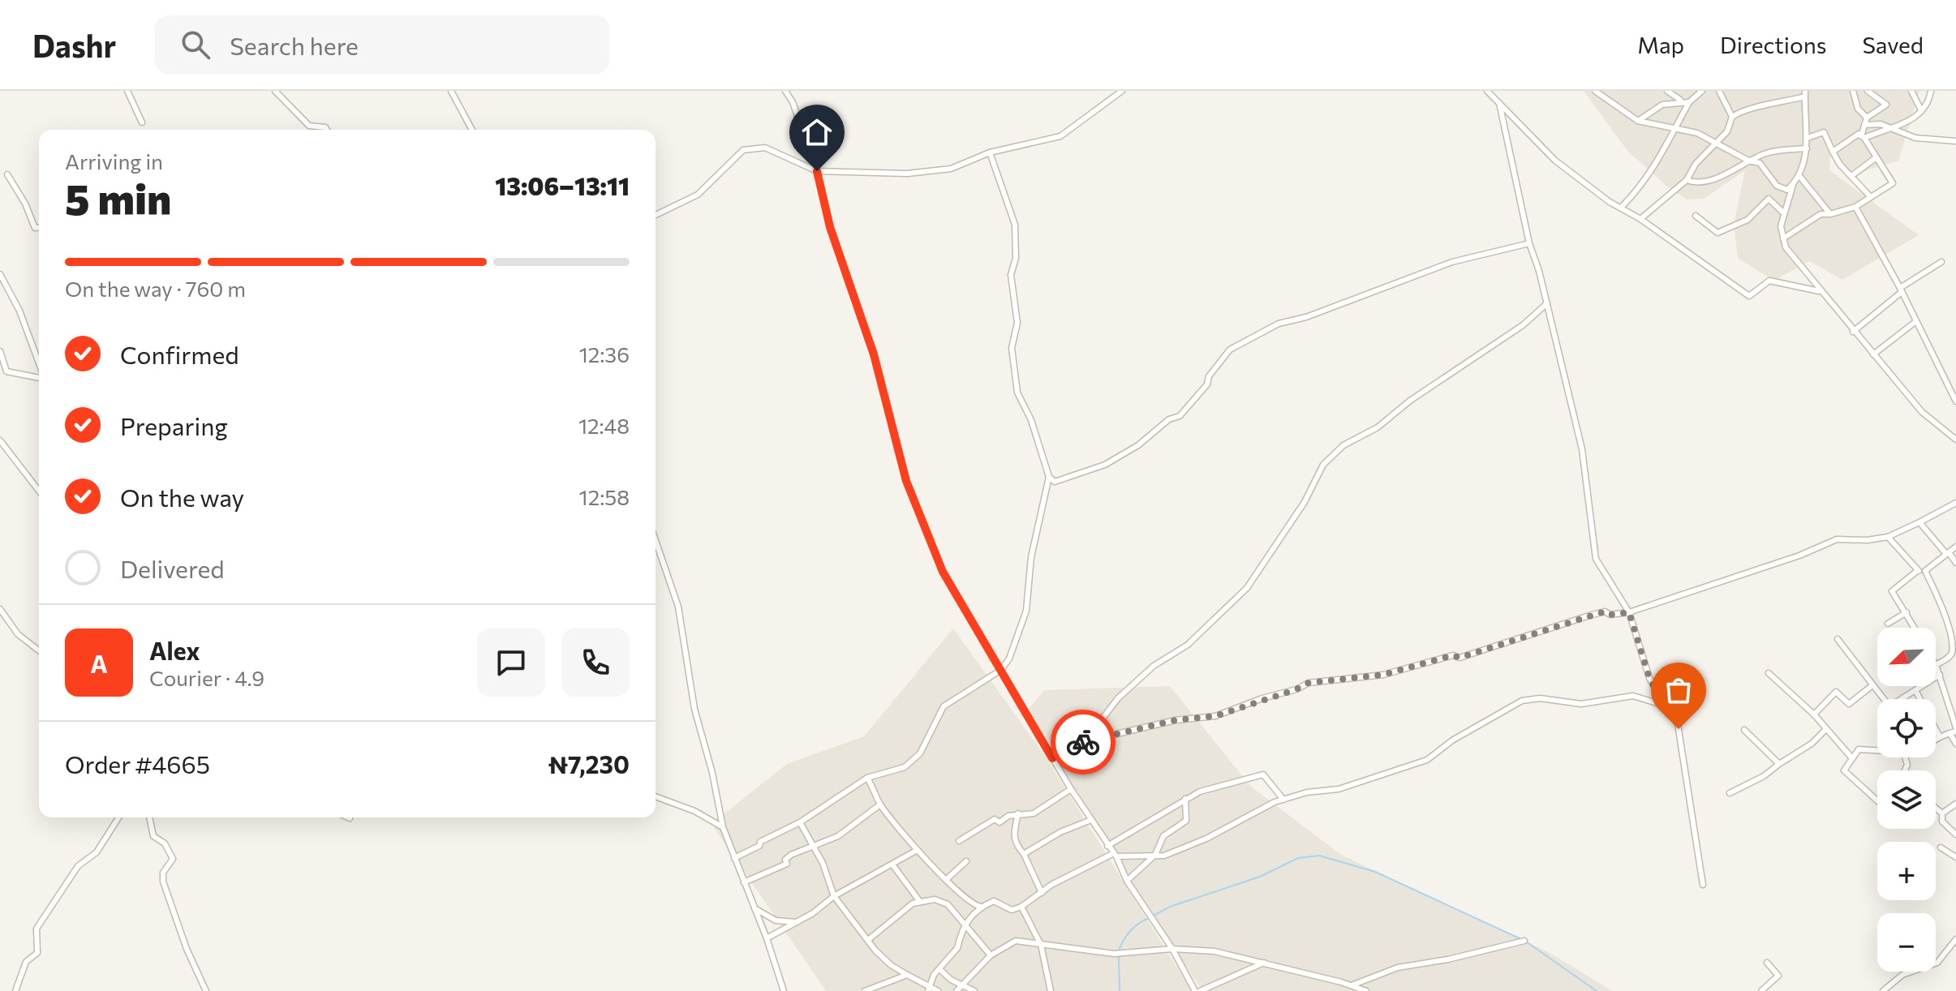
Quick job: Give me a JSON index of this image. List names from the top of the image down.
{
  "north": "bottom left",
  "page": {
    "header": "Dashr",
    "search": "Search here",
    "nav": ["Map", "Directions", "Saved"],
    "heading": ["5 min", "Arriving in", "13:06–13:11"],
    "panel": [
      "Alex",
      "Courier · 4.9",
      "Order #4665",
      "₦7,230"
    ],
    "bar": "On the way · 760 m",
    "list": [
      ["Confirmed", "12:36"],
      ["Preparing", "12:48"],
      ["On the way", "12:58"],
      "Delivered"
    ],
    "map_buttons": ["+", "−"],
    "round": "A"
  }
}
